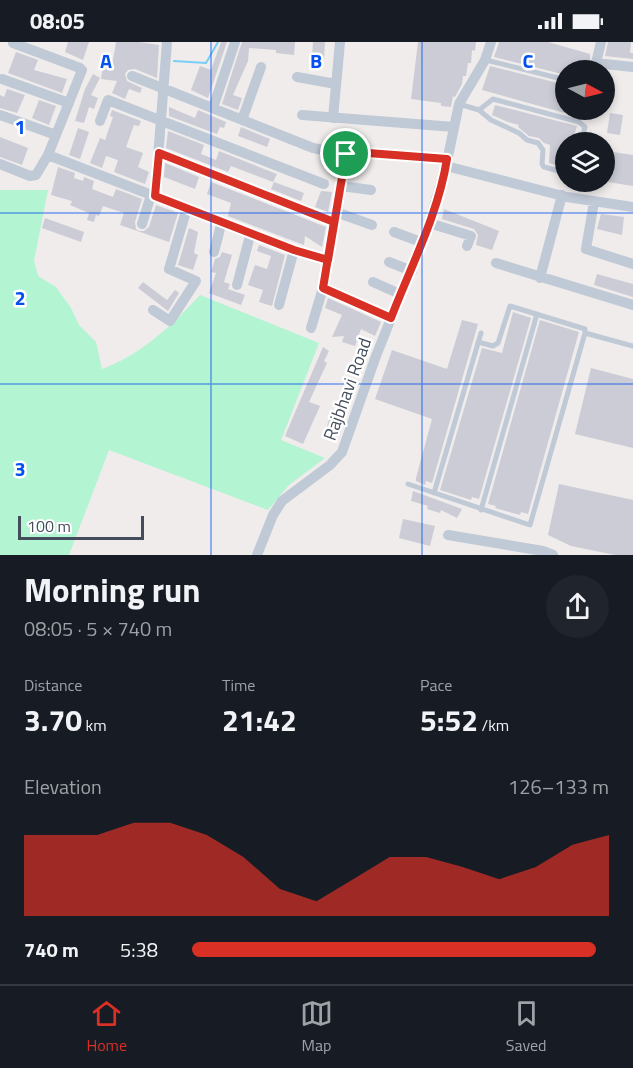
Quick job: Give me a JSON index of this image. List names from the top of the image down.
{
  "streets": {
    "street": ["Rajbhavi Road"]
  },
  "scale_bar": "100 m",
  "north": "right",
  "page": {
    "status": "08:05",
    "scale": "100 m",
    "heading": ["Morning run", "08:05 · 5 × 740 m"],
    "stats": [
      ["Distance", "3.70 km"],
      ["Time", "21:42"],
      ["Pace", "5:52 /km"]
    ],
    "chart": ["Elevation", "126–133 m"],
    "list": [
      {
        "name": "740 m",
        "note": "5:38"
      }
    ],
    "tabs": ["Home", "Map", "Saved"]
  },
  "grid": {
    "columns": ["A", "B", "C"],
    "rows": ["1", "2", "3"]
  }
}
